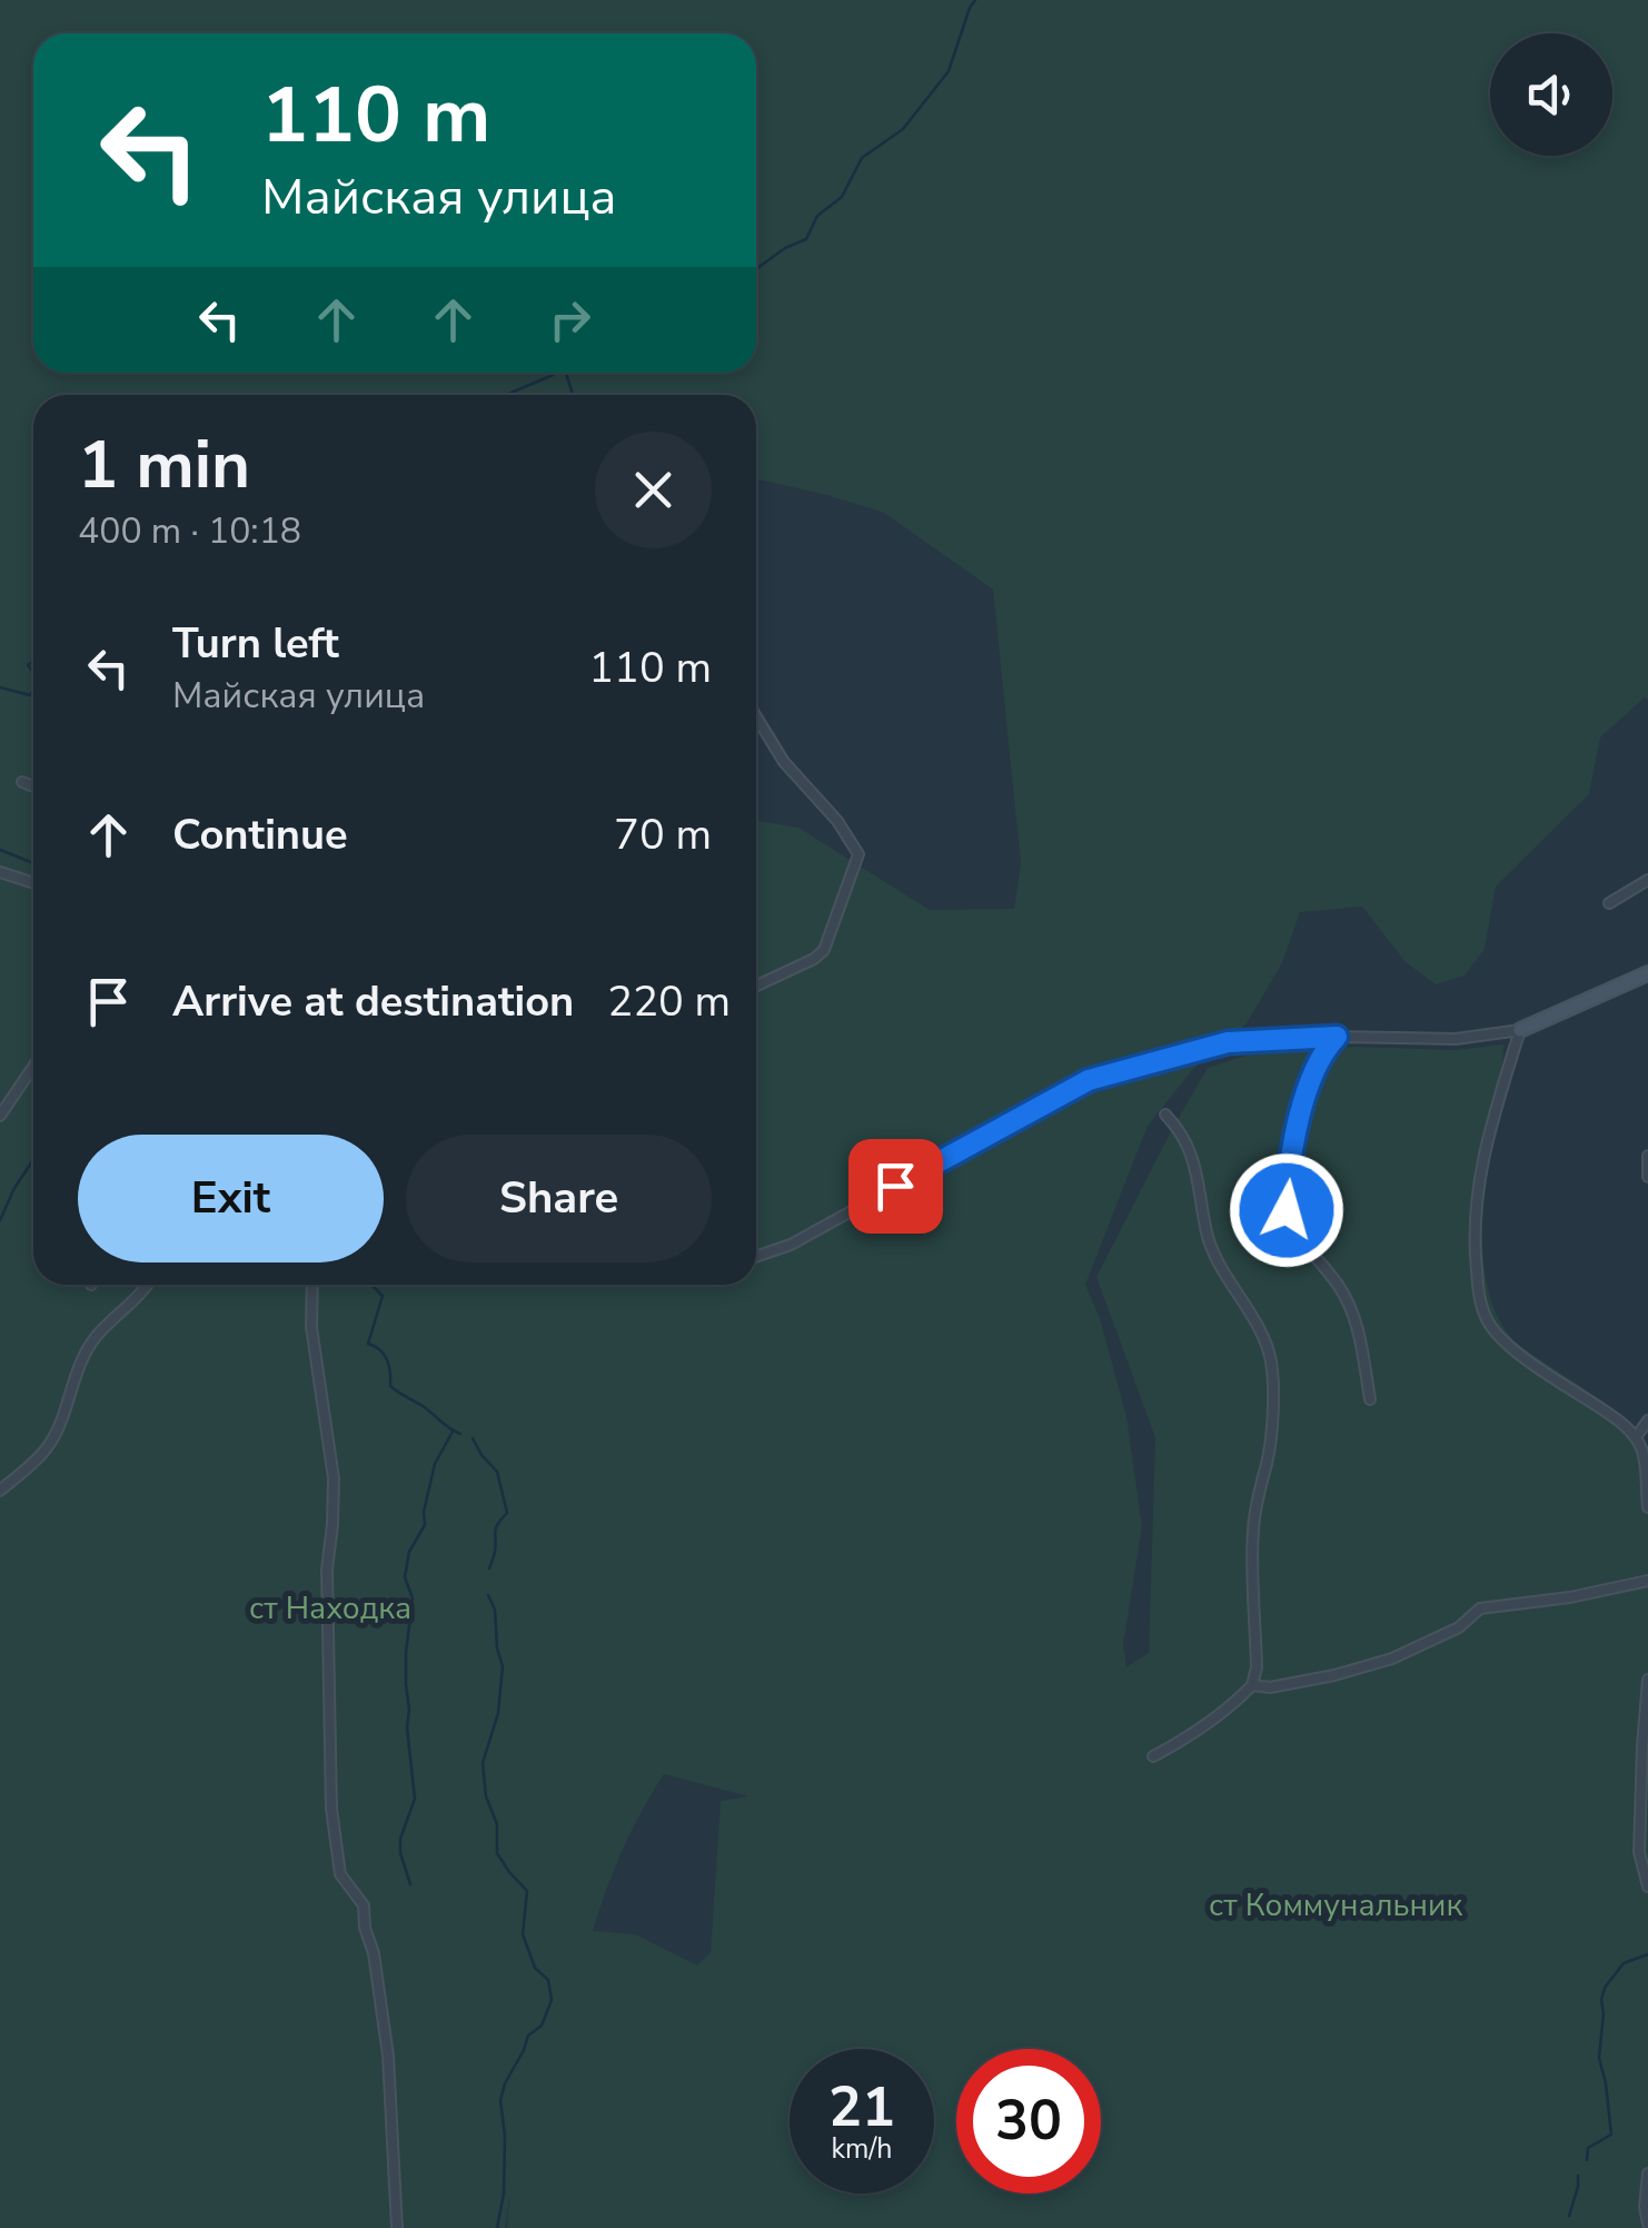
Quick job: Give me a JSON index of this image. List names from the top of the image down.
{
  "parks": ["ст Находка", "ст Коммунальник"],
  "page": {
    "turn": ["110 m", "Майская улица"],
    "heading": ["1 min", "400 m · 10:18"],
    "list": [
      {
        "name": "Turn left",
        "note": "Майская улица",
        "value": "110 m"
      },
      {
        "name": "Continue",
        "value": "70 m"
      },
      {
        "name": "Arrive at destination",
        "value": "220 m"
      }
    ],
    "buttons": ["Exit", "Share"],
    "speed": "21 km/h",
    "limit": "30"
  }
}
